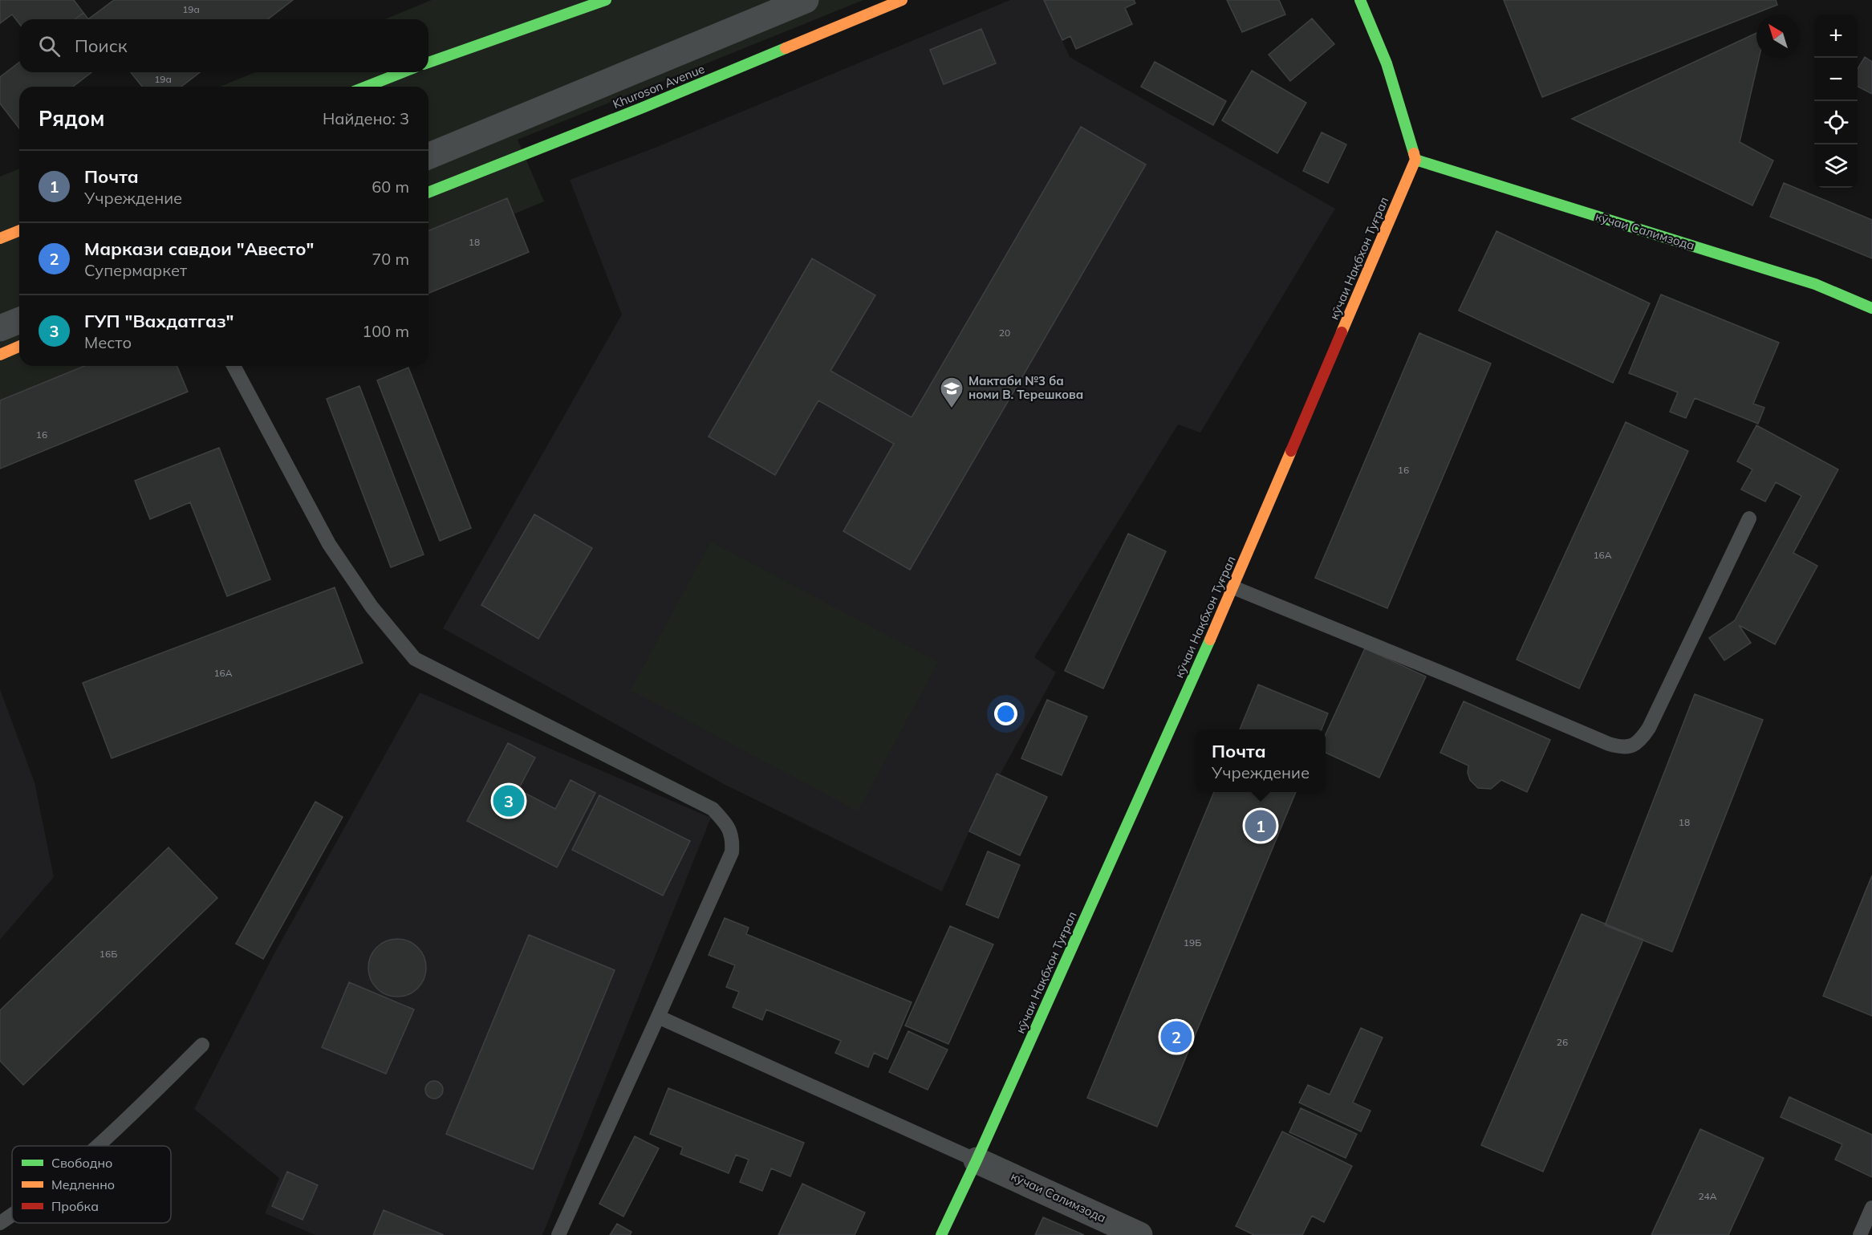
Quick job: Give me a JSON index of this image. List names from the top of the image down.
{
  "streets": {
    "street": ["Khuroson Avenue", "кӯчаи Салимзода", "кӯчаи Нақбхон Туғрал"]
  },
  "crossings": [
    ["кӯчаи Салимзода", "кӯчаи Нақбхон Туғрал"]
  ],
  "places": {
    "school or university": ["Мактаби №3 ба номи В. Терешкова"]
  },
  "house_numbers": [
    "19а",
    "19а",
    "18",
    "20",
    "16",
    "16",
    "16А",
    "16А",
    "18",
    "19Б",
    "16Б",
    "26",
    "24А"
  ],
  "legend": ["Свободно", "Медленно", "Пробка"],
  "north": "top left",
  "page": {
    "map_buttons": ["+", "−"],
    "search": "Поиск",
    "heading": ["Рядом", "Найдено: 3"],
    "list": [
      {
        "mark": "1",
        "name": "Почта",
        "note": "Учреждение",
        "value": "60 m"
      },
      {
        "mark": "2",
        "name": "Маркази савдои \"Авесто\"",
        "note": "Супермаркет",
        "value": "70 m"
      },
      {
        "mark": "3",
        "name": "ГУП \"Вахдатгаз\"",
        "note": "Место",
        "value": "100 m"
      }
    ],
    "popup": ["Почта", "Учреждение"],
    "pins": ["3", "1", "2"]
  }
}
